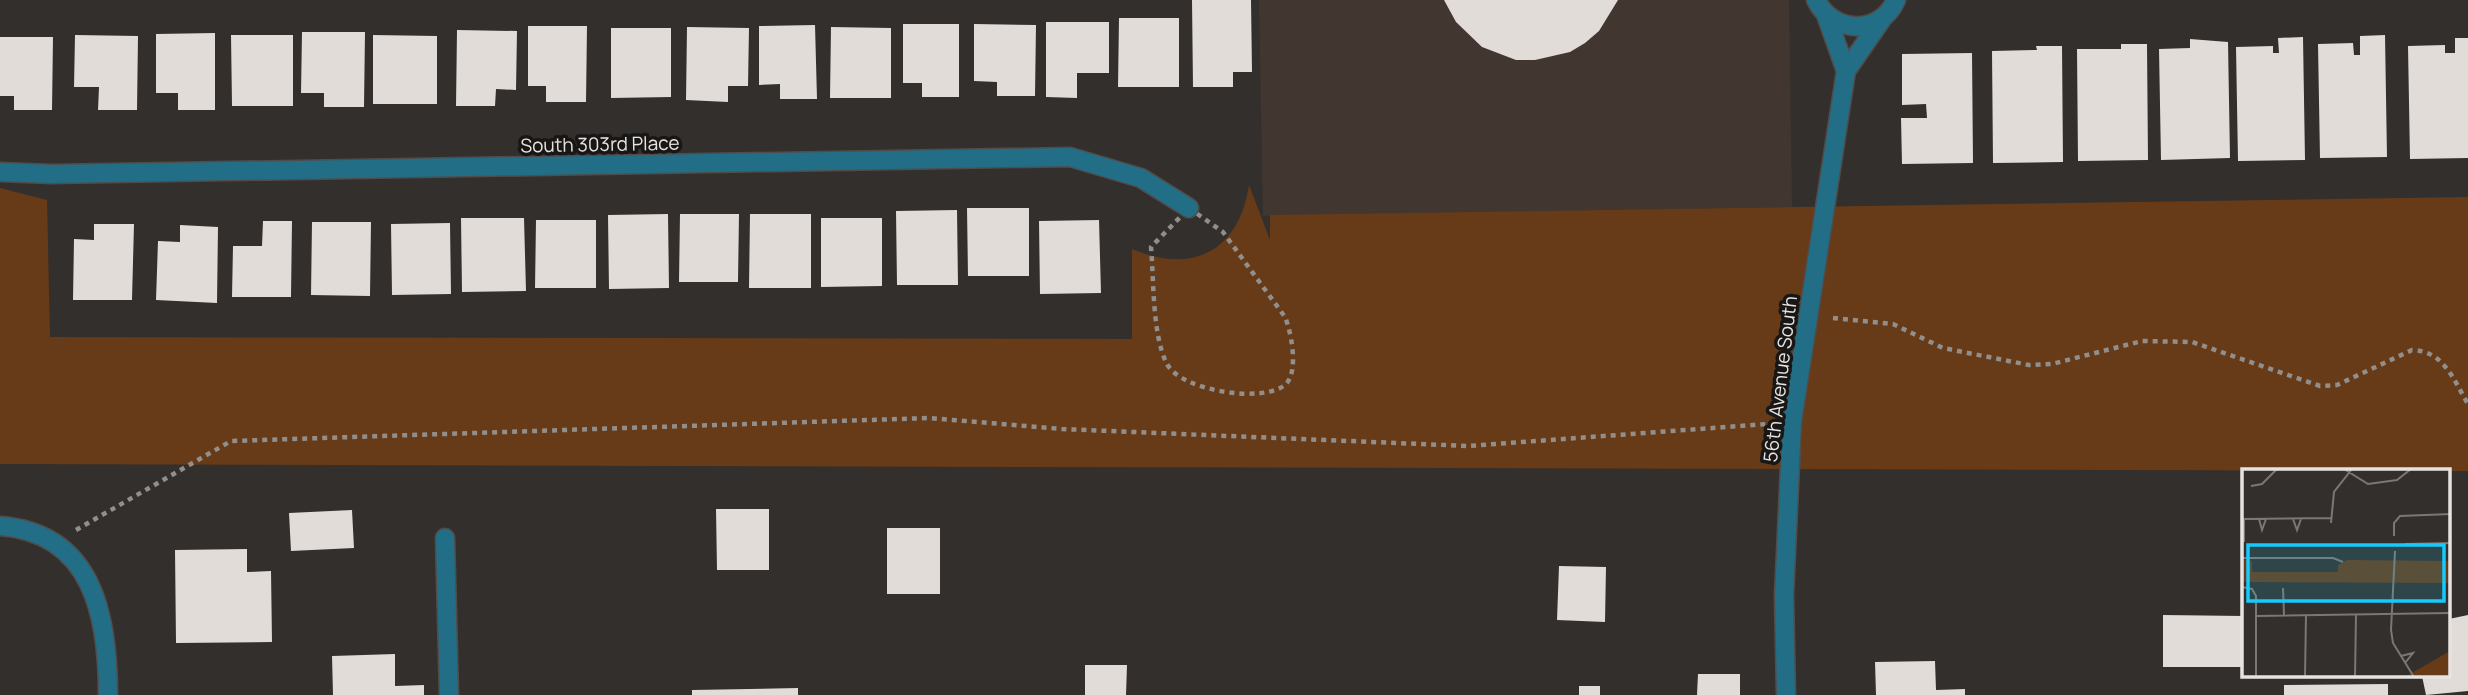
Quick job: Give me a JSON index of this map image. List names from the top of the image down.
{
  "streets": {
    "street": ["South 303rd Place", "56th Avenue South"]
  }
}
